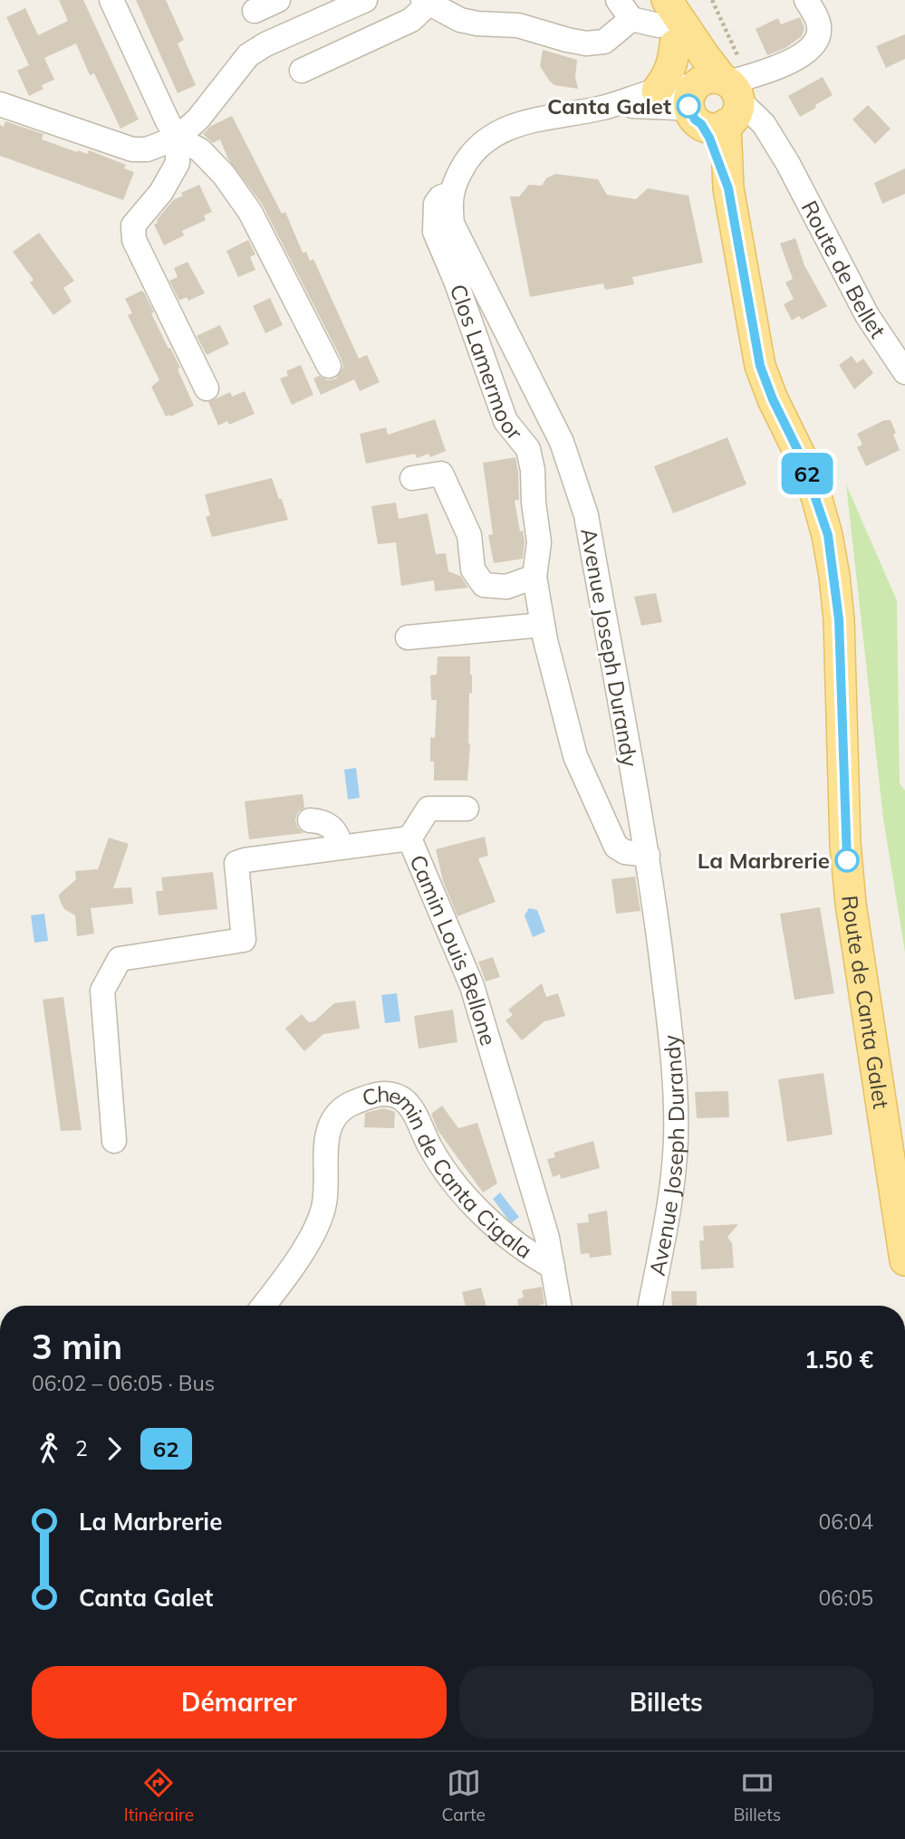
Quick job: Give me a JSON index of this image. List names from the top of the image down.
{
  "streets": {
    "main road": ["Route de Canta Galet"],
    "street": [
      "Route de Bellet",
      "Clos Lamermoor",
      "Avenue Joseph Durandy",
      "Camin Louis Bellone",
      "Chemin de Canta Cigala"
    ]
  },
  "crossings": [
    ["Route de Bellet", "Avenue Joseph Durandy"],
    ["Route de Bellet", "Route de Canta Galet"],
    ["Clos Lamermoor", "Avenue Joseph Durandy"],
    ["Avenue Joseph Durandy", "Route de Canta Galet"],
    ["Camin Louis Bellone", "Chemin de Canta Cigala"]
  ],
  "places": ["Canta Galet", "La Marbrerie"],
  "lines": ["bus line 62"],
  "page": {
    "on_map": "62",
    "heading": ["3 min", "06:02 – 06:05 · Bus", "1.50 €"],
    "legs": ["2", "62"],
    "list": [
      {
        "name": "La Marbrerie",
        "value": "06:04"
      },
      {
        "name": "Canta Galet",
        "value": "06:05"
      }
    ],
    "buttons": ["Démarrer", "Billets"],
    "tabs": ["Itinéraire", "Carte", "Billets"]
  }
}
